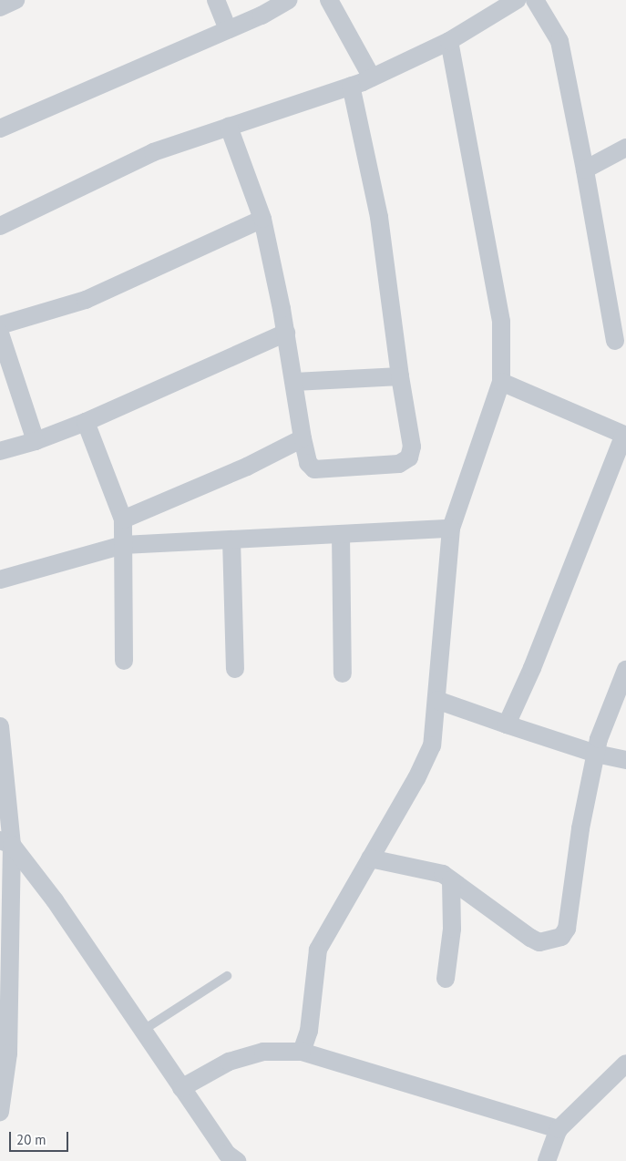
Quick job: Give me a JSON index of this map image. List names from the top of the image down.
{
  "scale_bar": "20 m"
}
